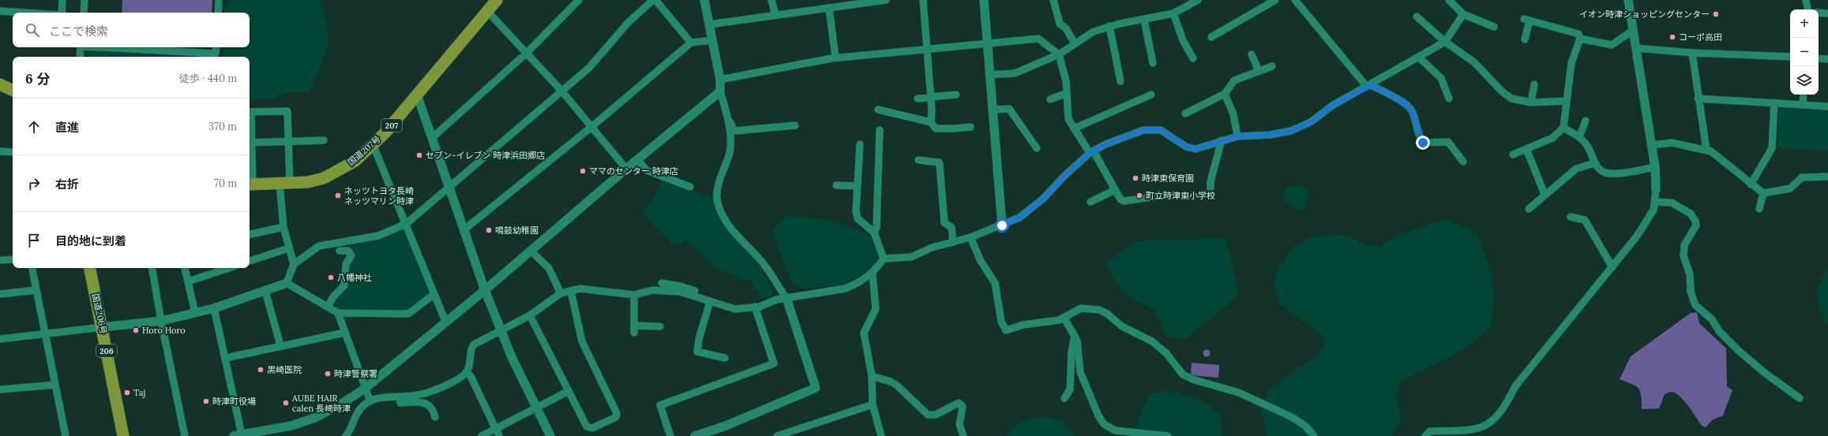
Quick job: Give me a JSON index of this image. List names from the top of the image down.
{
  "streets": {
    "highway": [
      "207",
      "国道207号",
      "国道206号",
      "206"
    ]
  },
  "places": [
    "イオン時津ショッピングセンター",
    "コーポ高田",
    "セブン-イレブン 時津浜田郷店",
    "ママのセンター 時津店",
    "時津東保育園",
    "ネッツトヨタ長崎 ネッツマリン時津",
    "町立時津東小学校",
    "鳴鼓幼稚園",
    "八幡神社",
    "Horo Horo",
    "黒崎医院",
    "時津警察署",
    "Taj",
    "時津町役場",
    "AUBE HAIR calen 長崎時津"
  ],
  "page": {
    "map_buttons": ["+", "−"],
    "search": "ここで検索",
    "heading": ["6 分", "徒歩 · 440 m"],
    "list": [
      ["直進", "370 m"],
      ["右折", "70 m"],
      "目的地に到着"
    ]
  }
}
